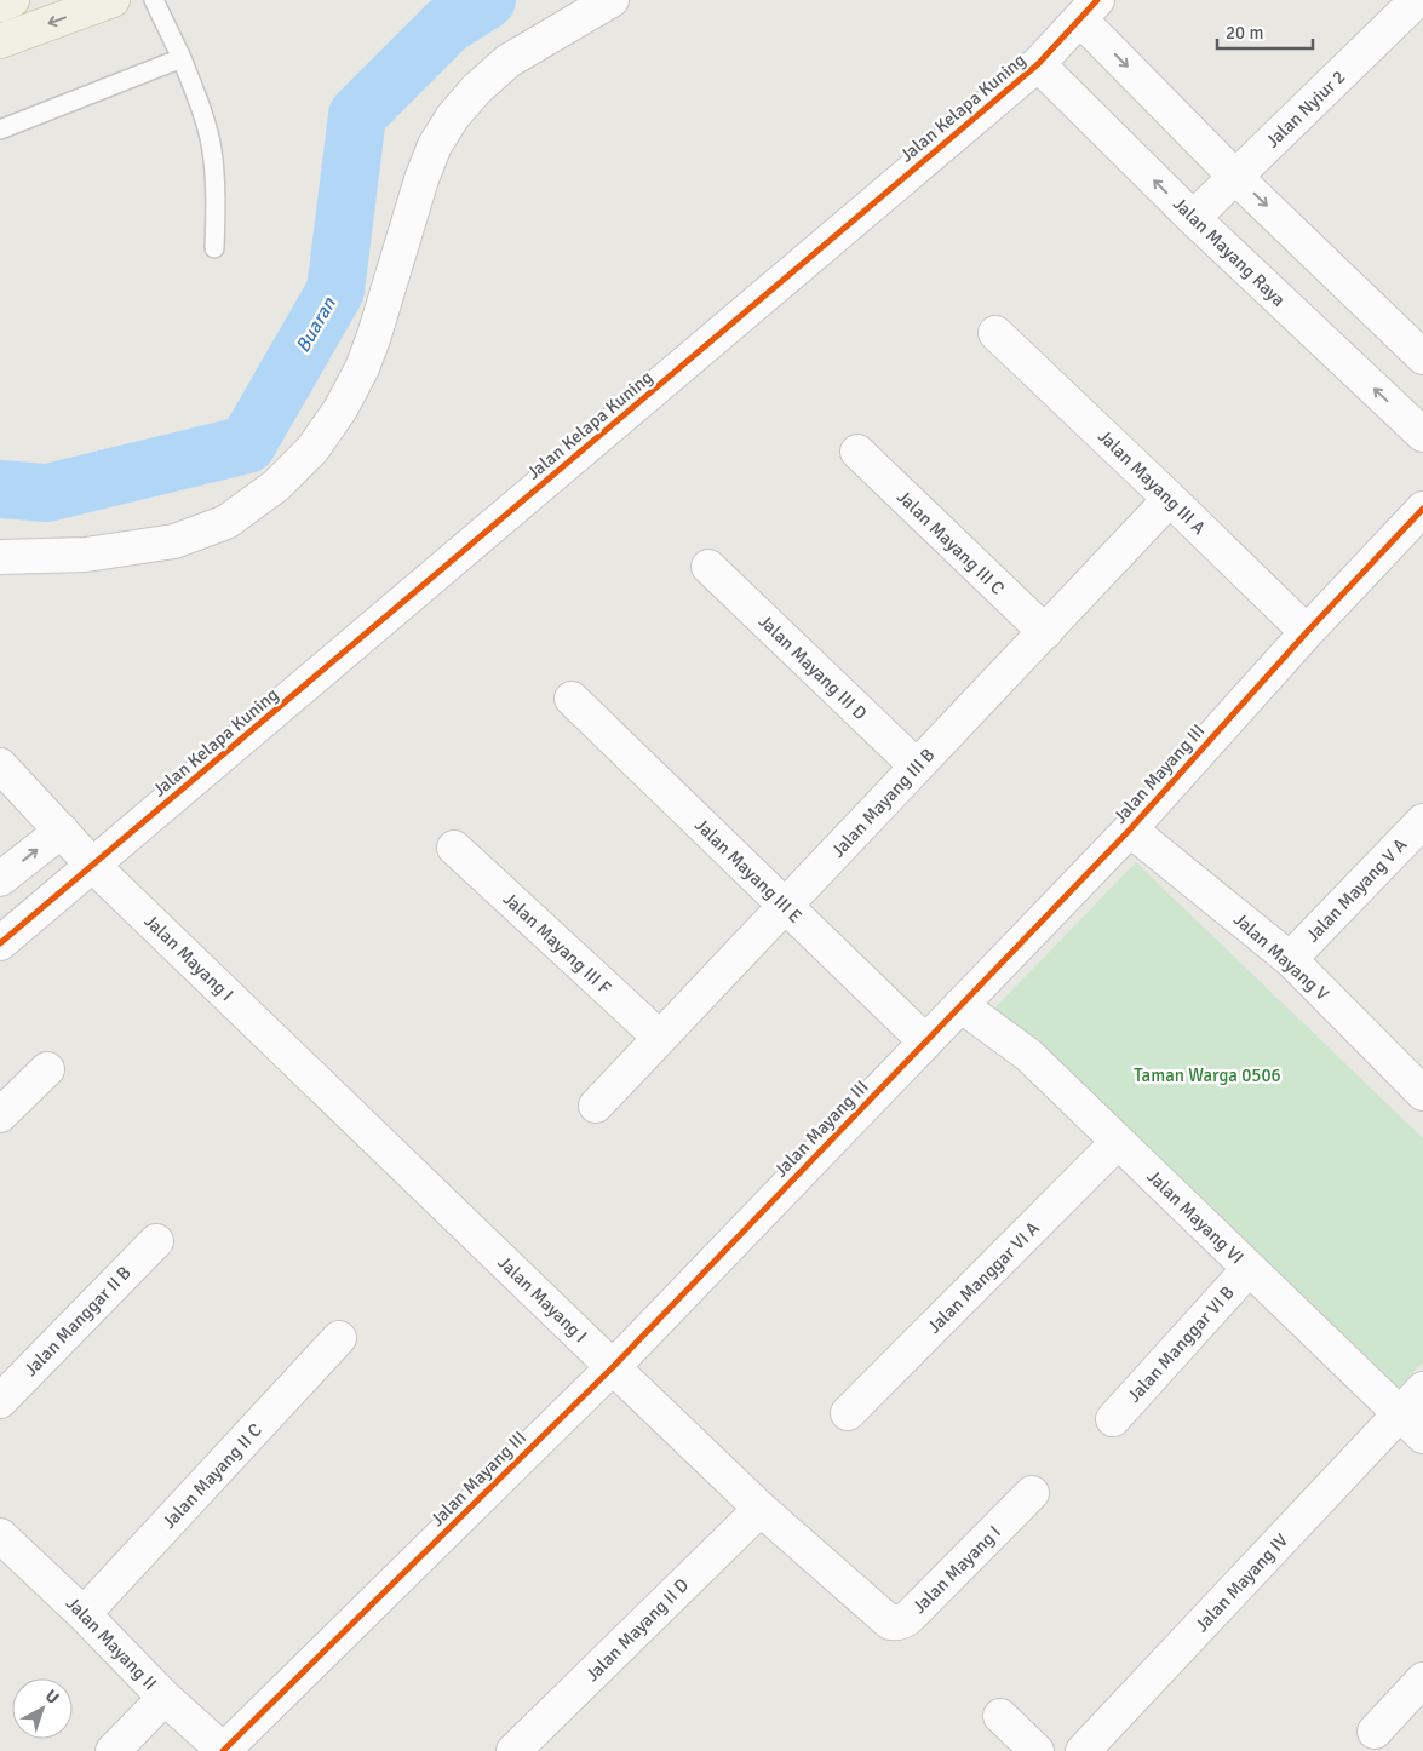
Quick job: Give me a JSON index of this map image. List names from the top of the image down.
{
  "streets": {
    "street": [
      "Jalan Kelapa Kuning",
      "Jalan Nyiur 2",
      "Jalan Mayang Raya",
      "Jalan Mayang III A",
      "Jalan Mayang III C",
      "Jalan Mayang III D",
      "Jalan Mayang III",
      "Jalan Mayang III B",
      "Jalan Mayang III E",
      "Jalan Mayang V A",
      "Jalan Mayang III F",
      "Jalan Mayang V",
      "Jalan Mayang I",
      "Jalan Mayang VI",
      "Jalan Manggar VI A",
      "Jalan Manggar II B",
      "Jalan Manggar VI B",
      "Jalan Mayang II C",
      "Jalan Mayang IV",
      "Jalan Mayang II D",
      "Jalan Mayang II"
    ]
  },
  "crossings": [
    ["Jalan Kelapa Kuning", "Jalan Mayang Raya"],
    ["Jalan Kelapa Kuning", "Jalan Mayang I"],
    ["Jalan Nyiur 2", "Jalan Mayang Raya"],
    ["Jalan Mayang III A", "Jalan Mayang III"],
    ["Jalan Mayang III A", "Jalan Mayang III B"],
    ["Jalan Mayang III C", "Jalan Mayang III B"],
    ["Jalan Mayang III D", "Jalan Mayang III B"],
    ["Jalan Mayang III", "Jalan Mayang III E"],
    ["Jalan Mayang III", "Jalan Mayang V"],
    ["Jalan Mayang III", "Jalan Mayang I"],
    ["Jalan Mayang III", "Jalan Mayang VI"],
    ["Jalan Mayang III", "Jalan Mayang II"],
    ["Jalan Mayang III B", "Jalan Mayang III E"],
    ["Jalan Mayang III B", "Jalan Mayang III F"],
    ["Jalan Mayang V A", "Jalan Mayang V"],
    ["Jalan Mayang I", "Jalan Mayang II D"],
    ["Jalan Mayang VI", "Jalan Manggar VI A"],
    ["Jalan Mayang VI", "Jalan Manggar VI B"],
    ["Jalan Mayang VI", "Jalan Mayang IV"],
    ["Jalan Mayang II C", "Jalan Mayang II"]
  ],
  "water": ["Buaran"],
  "parks": ["Taman Warga 0506"],
  "scale_bar": "20 m",
  "north": "top right"
}
